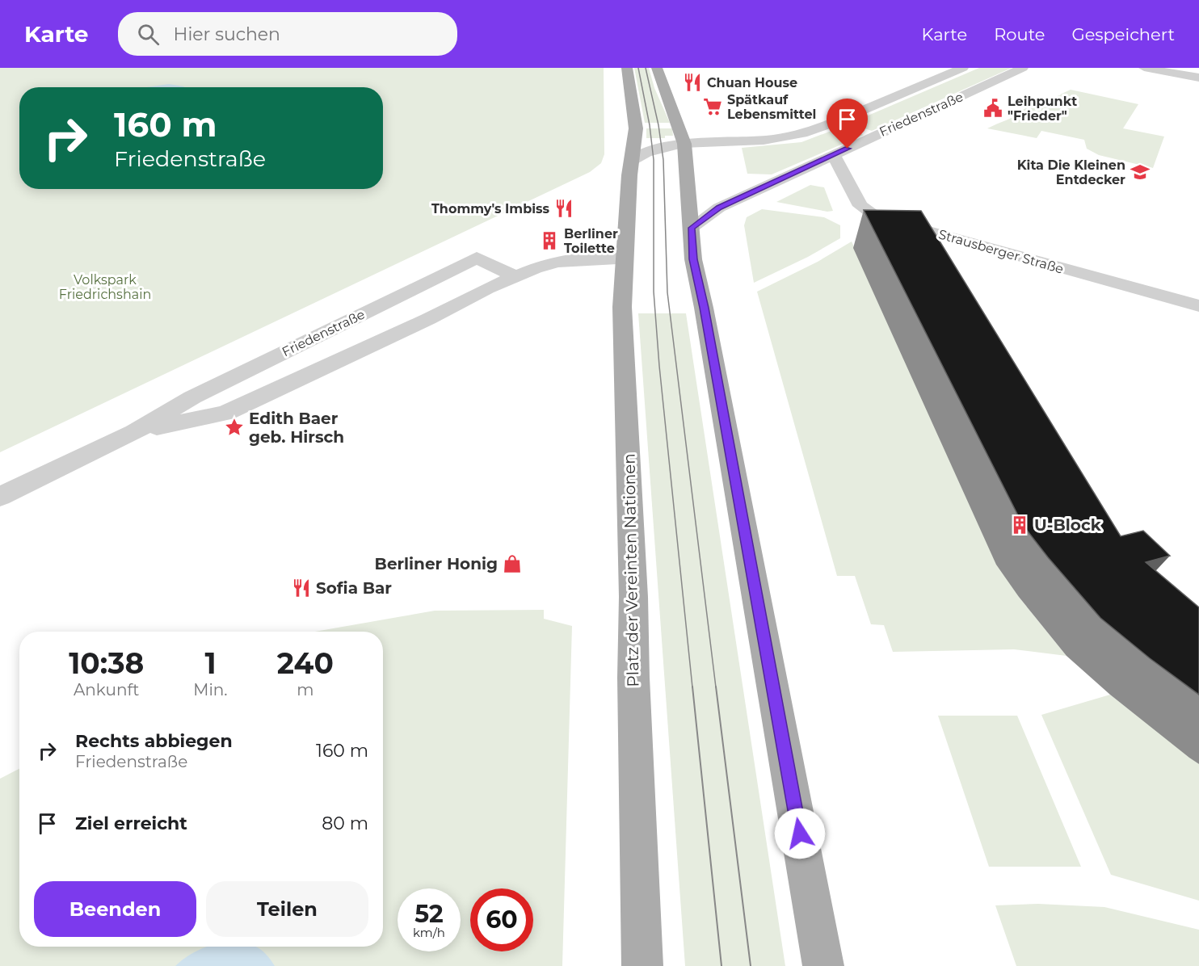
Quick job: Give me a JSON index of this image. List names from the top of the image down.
{
  "streets": {
    "main road": ["Platz der Vereinten Nationen"],
    "street": ["Friedenstraße", "Strausberger Straße"]
  },
  "crossings": [
    ["Friedenstraße", "Strausberger Straße"],
    ["Friedenstraße", "Platz der Vereinten Nationen"]
  ],
  "parks": ["Volkspark Friedrichshain"],
  "places": {
    "restaurant": ["Chuan House", "Thommy's Imbiss", "Sofia Bar"],
    "supermarket": ["Spätkauf Lebensmittel"],
    "public building": ["Leihpunkt \"Frieder\""],
    "school or university": ["Kita Die Kleinen Entdecker"],
    "building": ["Berliner Toilette", "U-Block"],
    "place": ["Edith Baer geb. Hirsch"],
    "shop": ["Berliner Honig"]
  },
  "page": {
    "header": "Karte",
    "search": "Hier suchen",
    "nav": ["Karte", "Route", "Gespeichert"],
    "turn": ["160 m", "Friedenstraße"],
    "eta": [
      "10:38",
      "Ankunft",
      "1",
      "Min.",
      "240",
      "m"
    ],
    "list": [
      {
        "name": "Rechts abbiegen",
        "note": "Friedenstraße",
        "value": "160 m"
      },
      {
        "name": "Ziel erreicht",
        "value": "80 m"
      }
    ],
    "buttons": ["Beenden", "Teilen"],
    "speed": "52 km/h",
    "limit": "60"
  }
}
